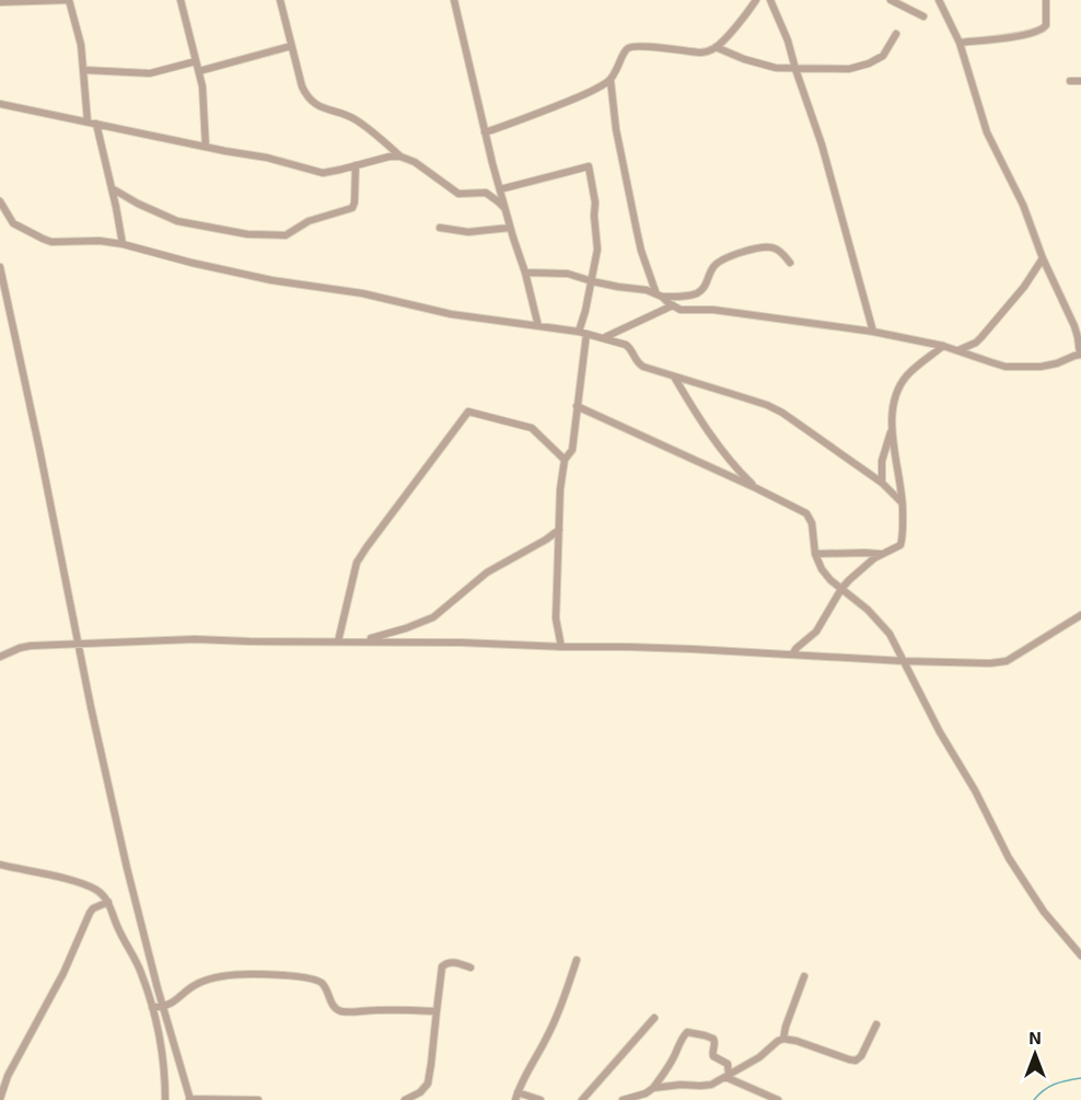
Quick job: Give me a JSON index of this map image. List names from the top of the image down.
{
  "north": "top"
}
